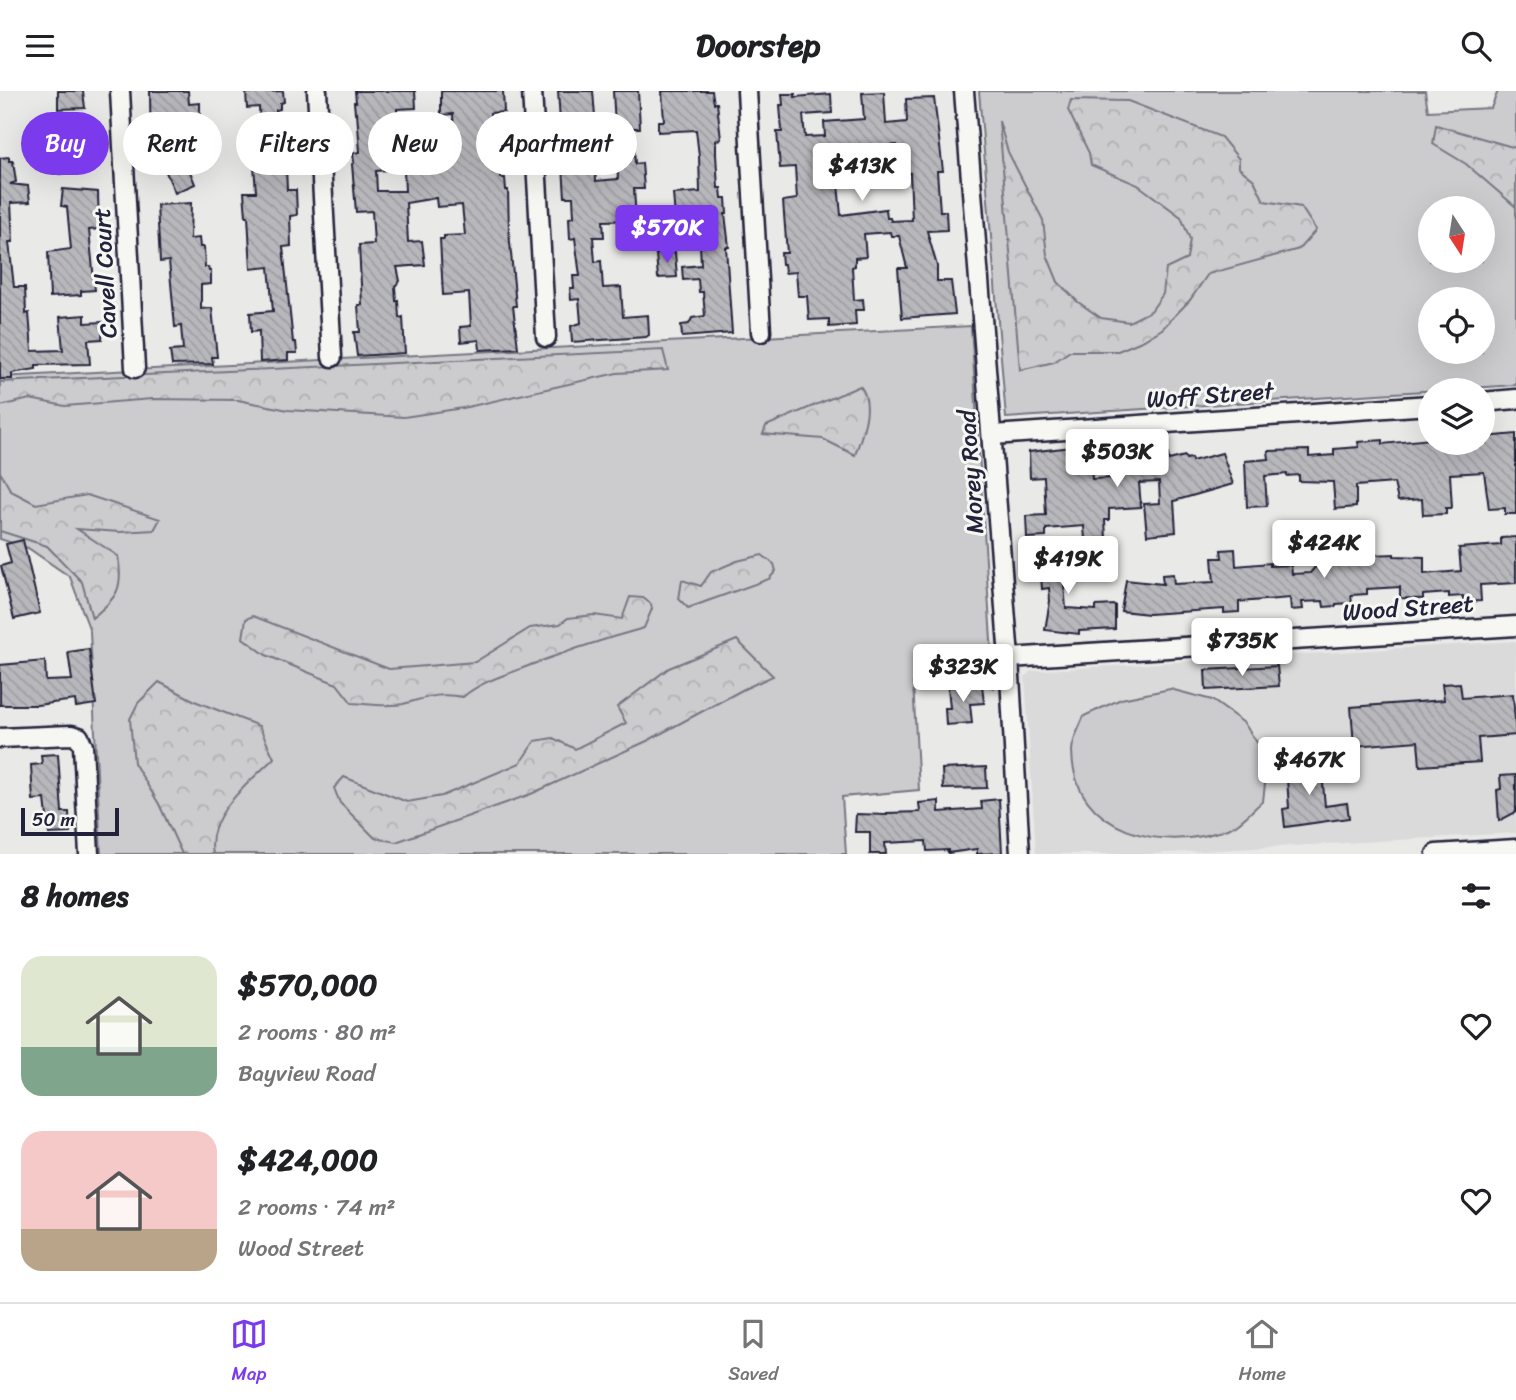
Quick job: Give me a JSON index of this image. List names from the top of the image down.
{
  "streets": {
    "street": [
      "Cavell Court",
      "Woff Street",
      "Morey Road",
      "Wood Street"
    ]
  },
  "crossings": [
    ["Woff Street", "Morey Road"],
    ["Morey Road", "Wood Street"]
  ],
  "scale_bar": "50 m",
  "north": "bottom",
  "page": {
    "header": "Doorstep",
    "chip": [
      "Buy",
      "Rent",
      "Filters",
      "New",
      "Apartment"
    ],
    "price": [
      "$413K",
      "$570K",
      "$503K",
      "$424K",
      "$419K",
      "$735K",
      "$323K",
      "$467K"
    ],
    "scale": "50 m",
    "heading": "8 homes",
    "list": [
      {
        "name": "$570,000",
        "note": "2 rooms · 80 m² · Bayview Road"
      },
      {
        "name": "$424,000",
        "note": "2 rooms · 74 m² · Wood Street"
      }
    ],
    "tabs": ["Map", "Saved", "Home"]
  }
}
